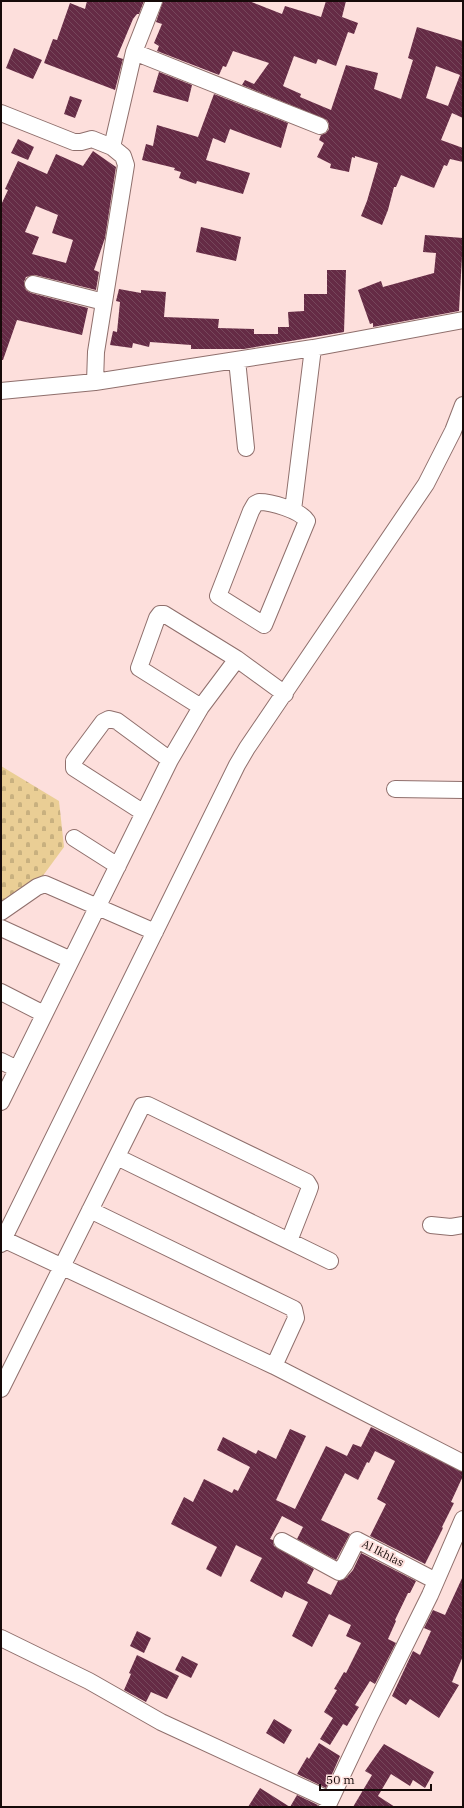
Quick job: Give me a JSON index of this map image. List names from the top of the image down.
{
  "streets": {
    "street": ["Al Ikhlas"]
  },
  "scale_bar": "50 m"
}
